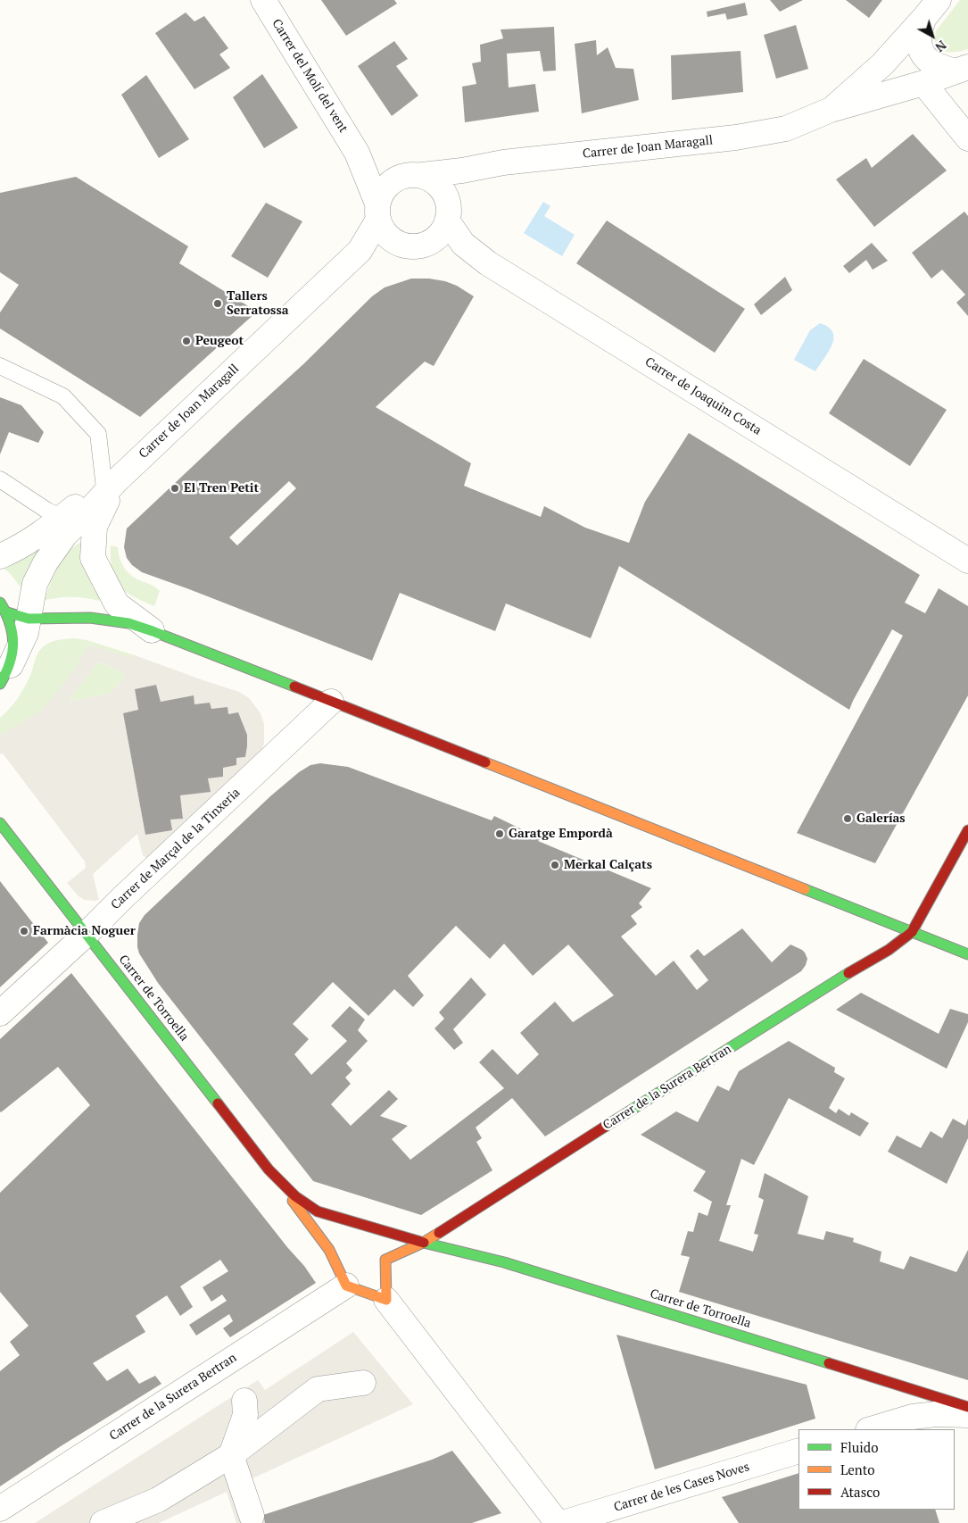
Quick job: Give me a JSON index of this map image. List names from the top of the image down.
{
  "streets": {
    "street": [
      "Carrer del Molí del vent",
      "Carrer de Joan Maragall",
      "Carrer de Joaquim Costa",
      "Carrer de Marçal de la Tinxeria",
      "Carrer de Torroella",
      "Carrer de la Surera Bertran",
      "Carrer de les Cases Noves"
    ]
  },
  "crossings": [
    ["Carrer del Molí del vent", "Carrer de Joan Maragall"],
    ["Carrer del Molí del vent", "Carrer de Joaquim Costa"],
    ["Carrer de Joan Maragall", "Carrer de Joaquim Costa"],
    ["Carrer de Marçal de la Tinxeria", "Carrer de Torroella"],
    ["Carrer de Torroella", "Carrer de la Surera Bertran"]
  ],
  "places": [
    "Tallers Serratossa",
    "Peugeot",
    "El Tren Petit",
    "Galerías",
    "Garatge Empordà",
    "Merkal Calçats",
    "Farmàcia Noguer"
  ],
  "legend": ["Fluido", "Lento", "Atasco"],
  "north": "bottom right"
}
